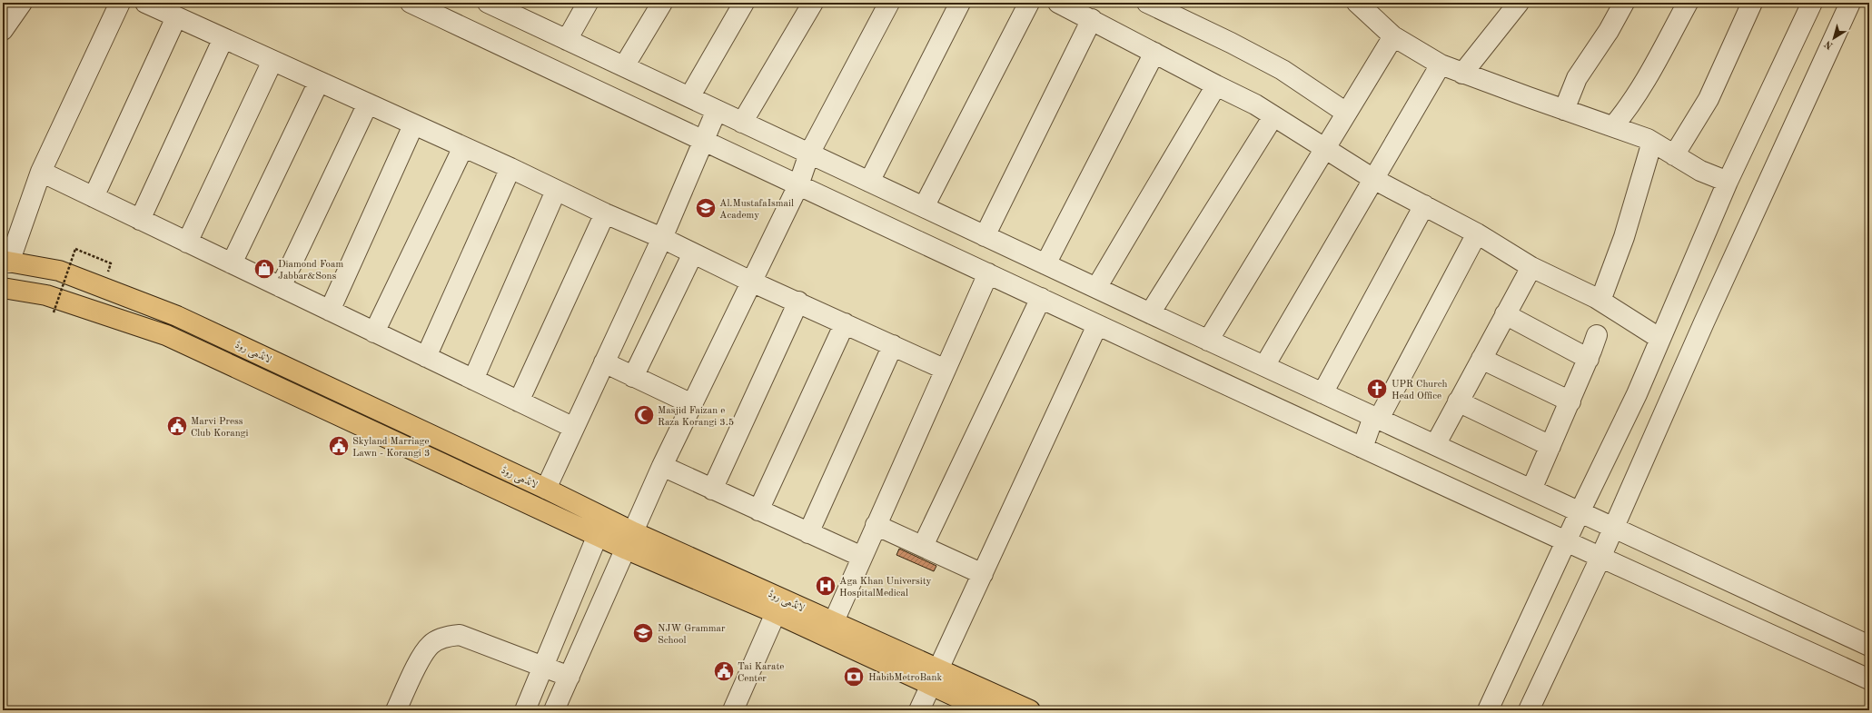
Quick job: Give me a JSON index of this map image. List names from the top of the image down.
{
  "streets": {
    "main road": ["لانڈھی روڈ"]
  },
  "places": {
    "school or university": ["Al.MustafaIsmail Academy", "NJW Grammar School"],
    "shop": ["Diamond Foam Jabbar&Sons"],
    "church": ["UPR Church Head Office"],
    "mosque": ["Masjid Faizan e Raza Korangi 3.5"],
    "public building": ["Marvi Press Club Korangi", "Skyland Marriage Lawn - Korangi 3", "Tai Karate Center"],
    "hospital": ["Aga Khan University HospitalMedical"],
    "bank": ["HabibMetroBank"]
  },
  "north": "bottom left"
}
